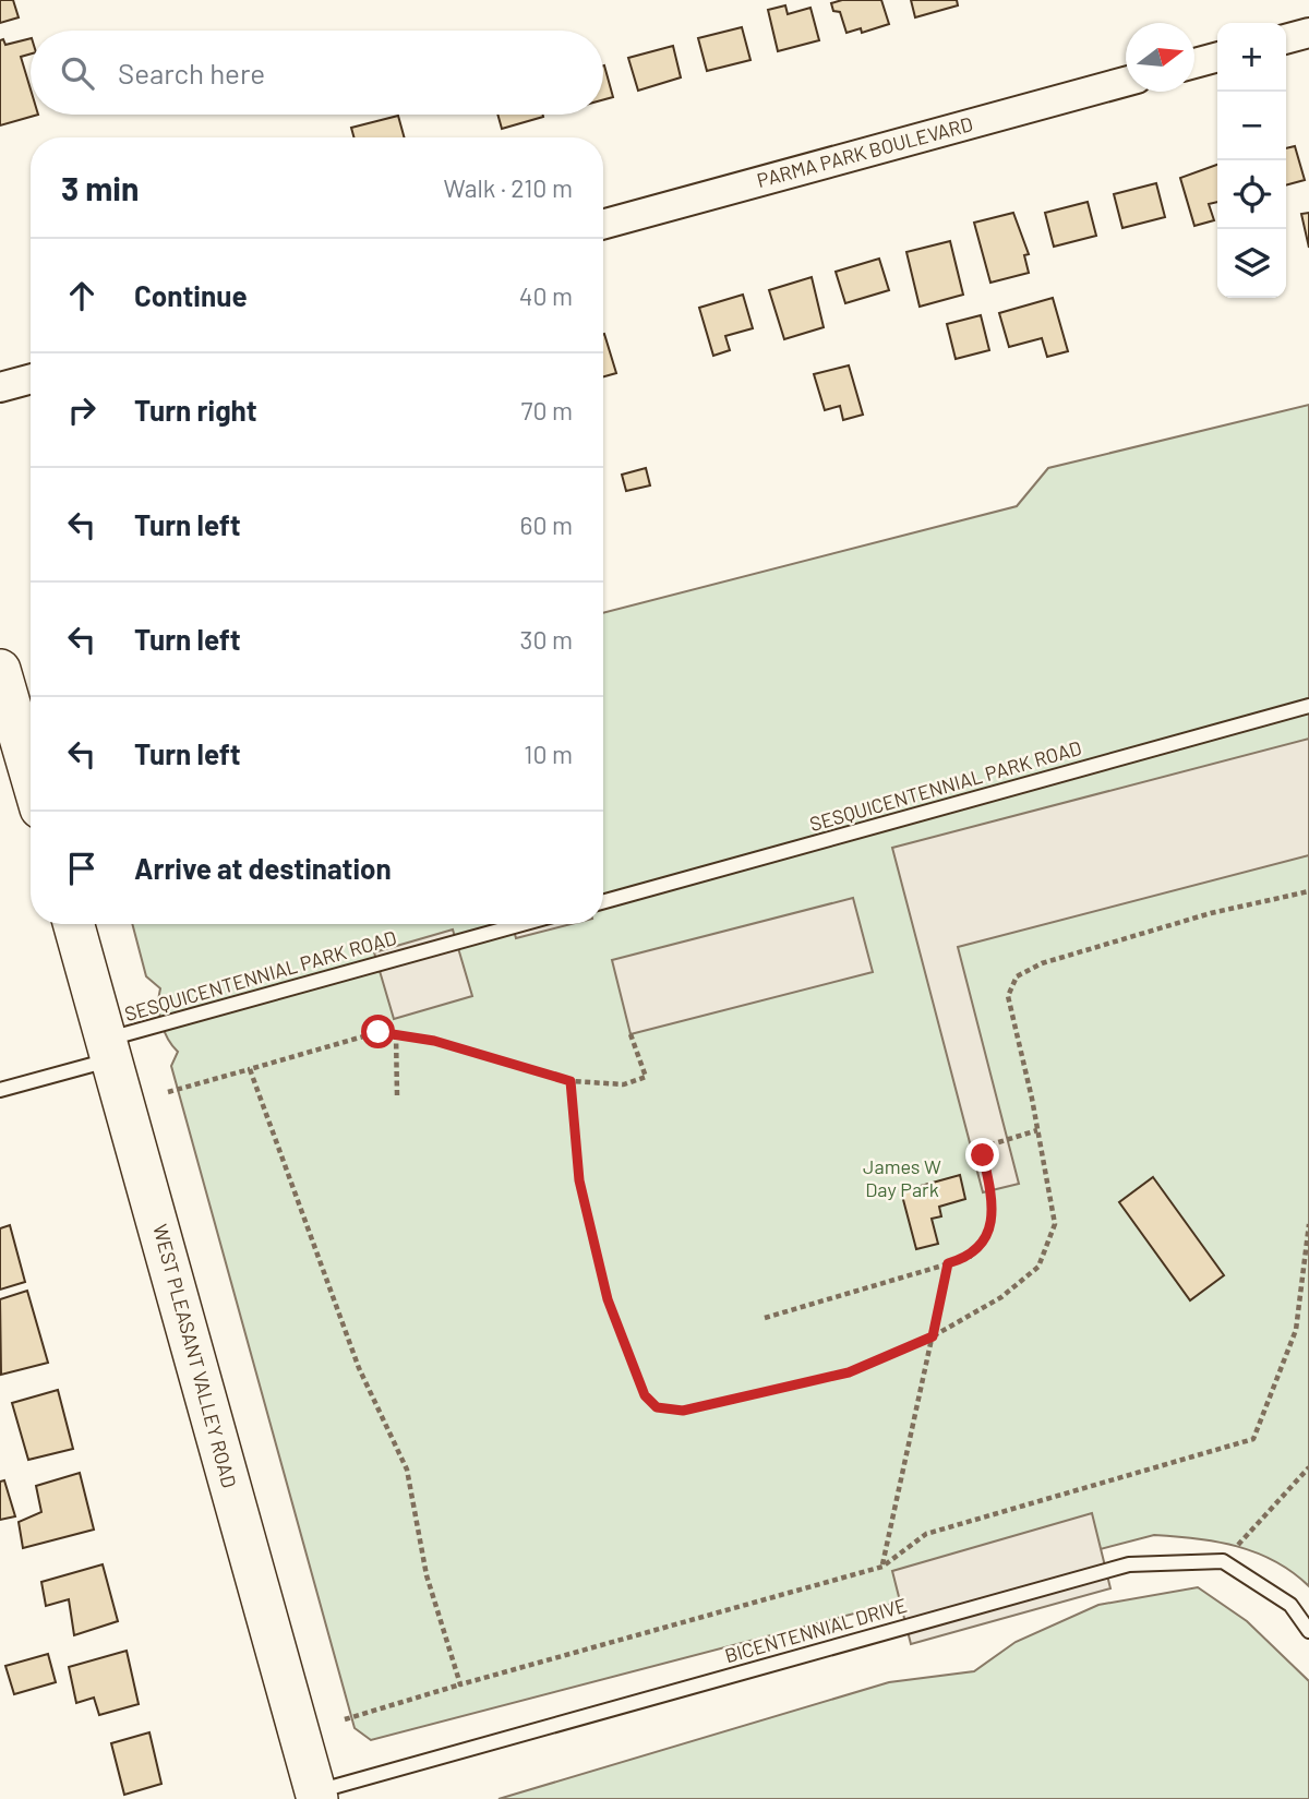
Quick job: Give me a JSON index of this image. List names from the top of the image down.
{
  "streets": {
    "main road": ["WEST PLEASANT VALLEY ROAD"],
    "street": ["PARMA PARK BOULEVARD"],
    "lane": ["SESQUICENTENNIAL PARK ROAD", "BICENTENNIAL DRIVE"]
  },
  "crossings": [
    ["SESQUICENTENNIAL PARK ROAD", "WEST PLEASANT VALLEY ROAD"],
    ["WEST PLEASANT VALLEY ROAD", "BICENTENNIAL DRIVE"]
  ],
  "parks": ["James W Day Park"],
  "north": "right",
  "page": {
    "map_buttons": ["+", "−"],
    "search": "Search here",
    "heading": ["3 min", "Walk · 210 m"],
    "list": [
      ["Continue", "40 m"],
      ["Turn right", "70 m"],
      ["Turn left", "60 m"],
      ["Turn left", "30 m"],
      ["Turn left", "10 m"],
      "Arrive at destination"
    ]
  }
}
